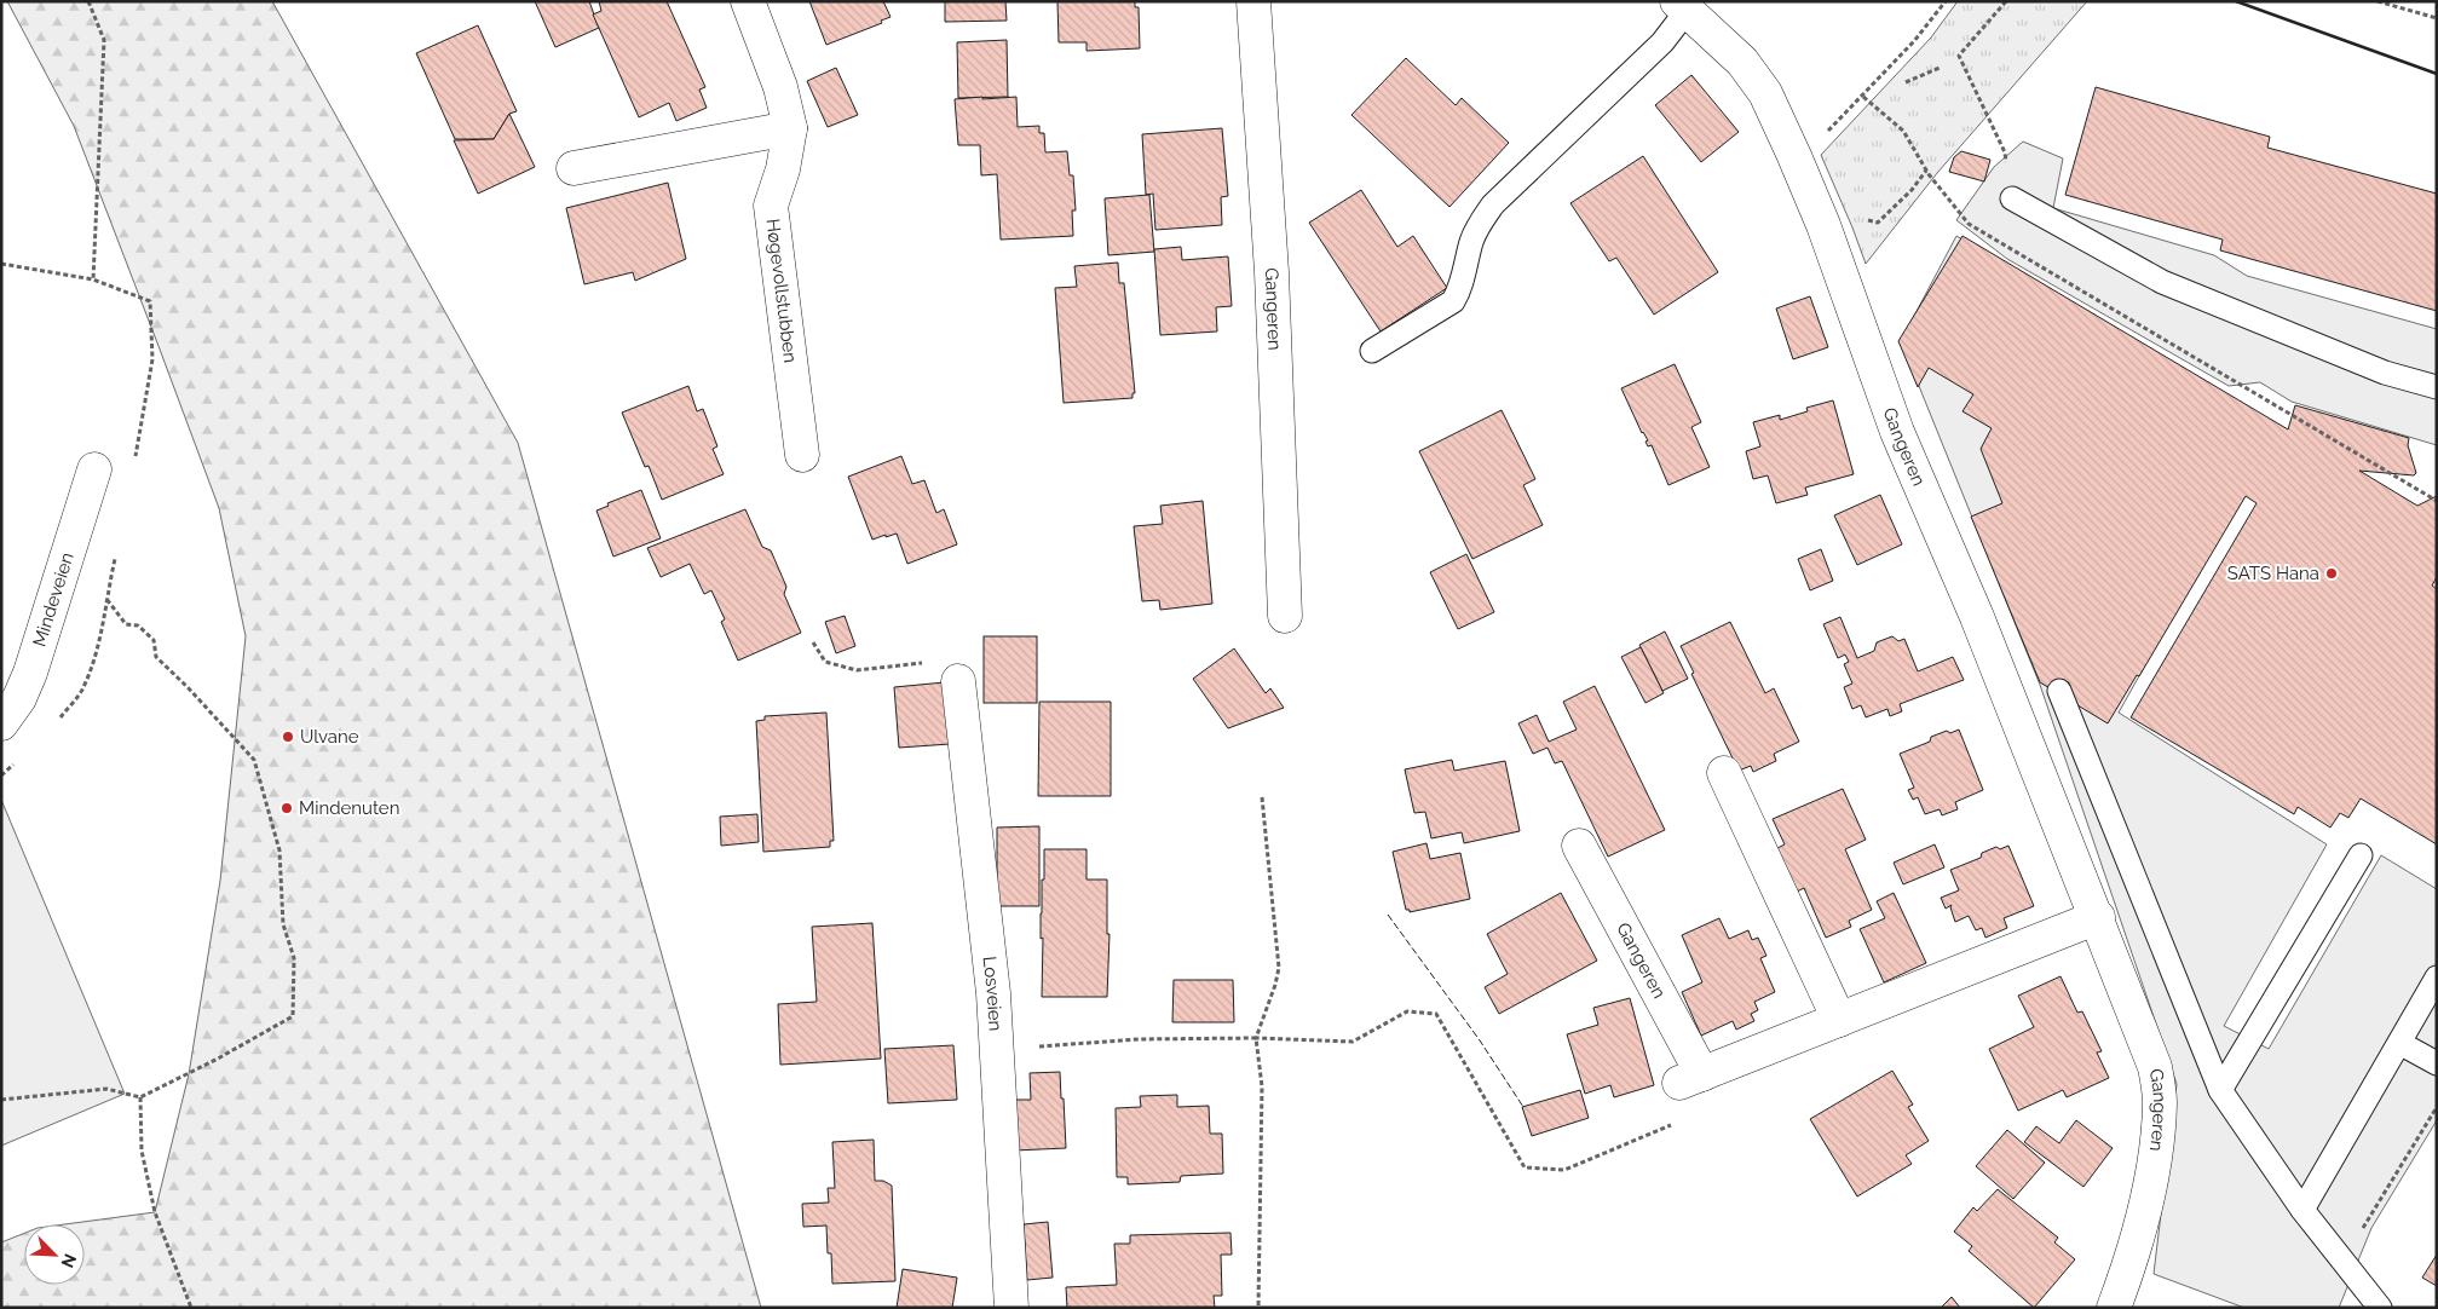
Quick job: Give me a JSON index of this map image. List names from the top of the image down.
{
  "streets": {
    "street": [
      "Høgevollstubben",
      "Gangeren",
      "Mindeveien",
      "Losveien"
    ]
  },
  "places": ["SATS Hana", "Ulvane", "Mindenuten"],
  "north": "bottom right"
}
